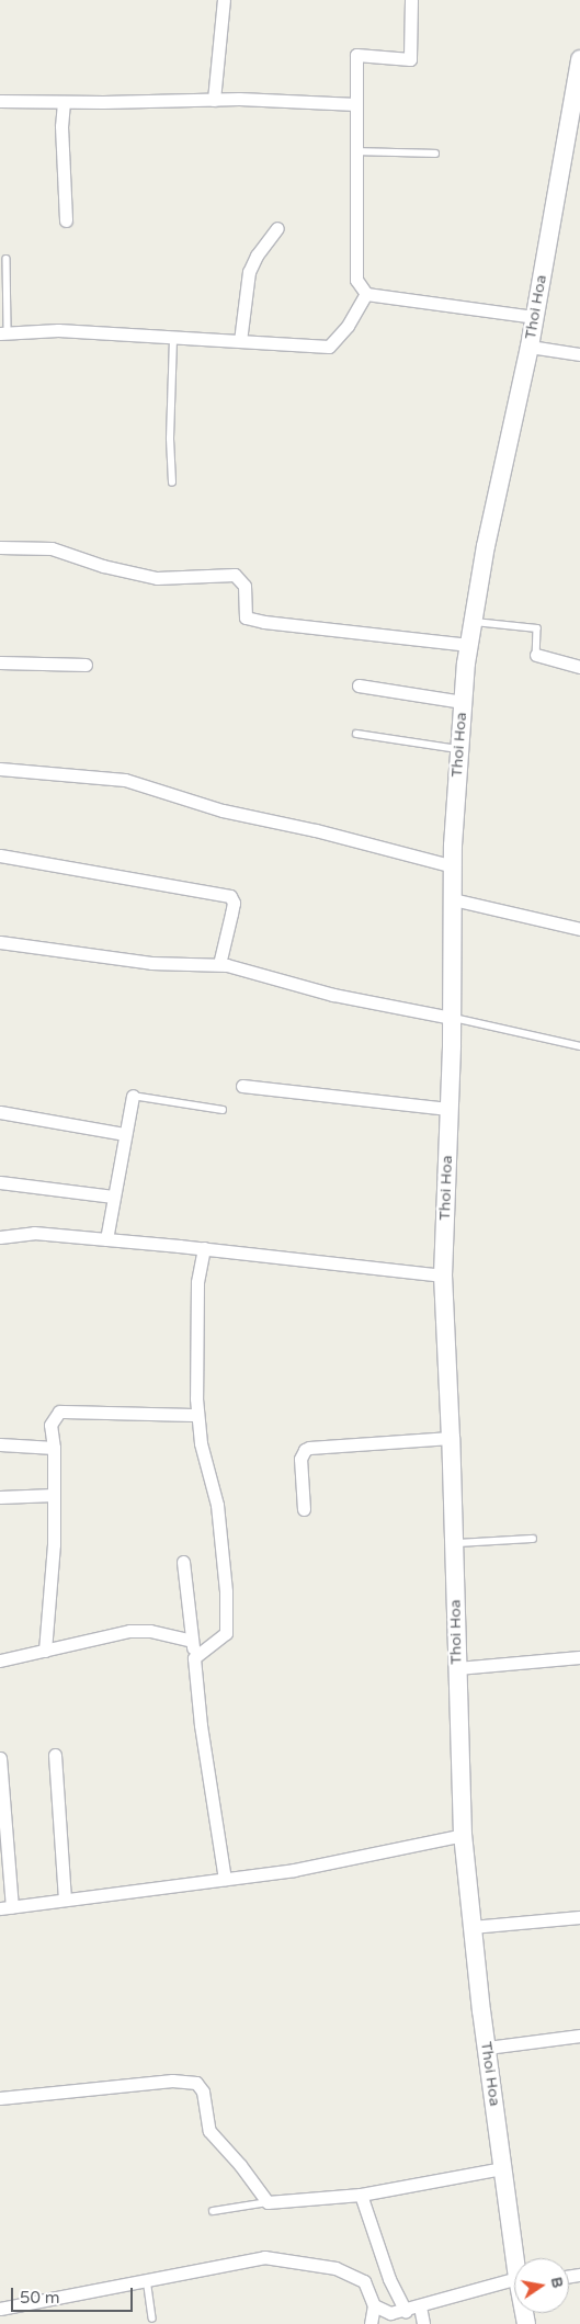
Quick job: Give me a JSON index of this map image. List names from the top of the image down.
{
  "streets": {
    "street": ["Thoi Hoa"]
  },
  "scale_bar": "50 m",
  "north": "right"
}
